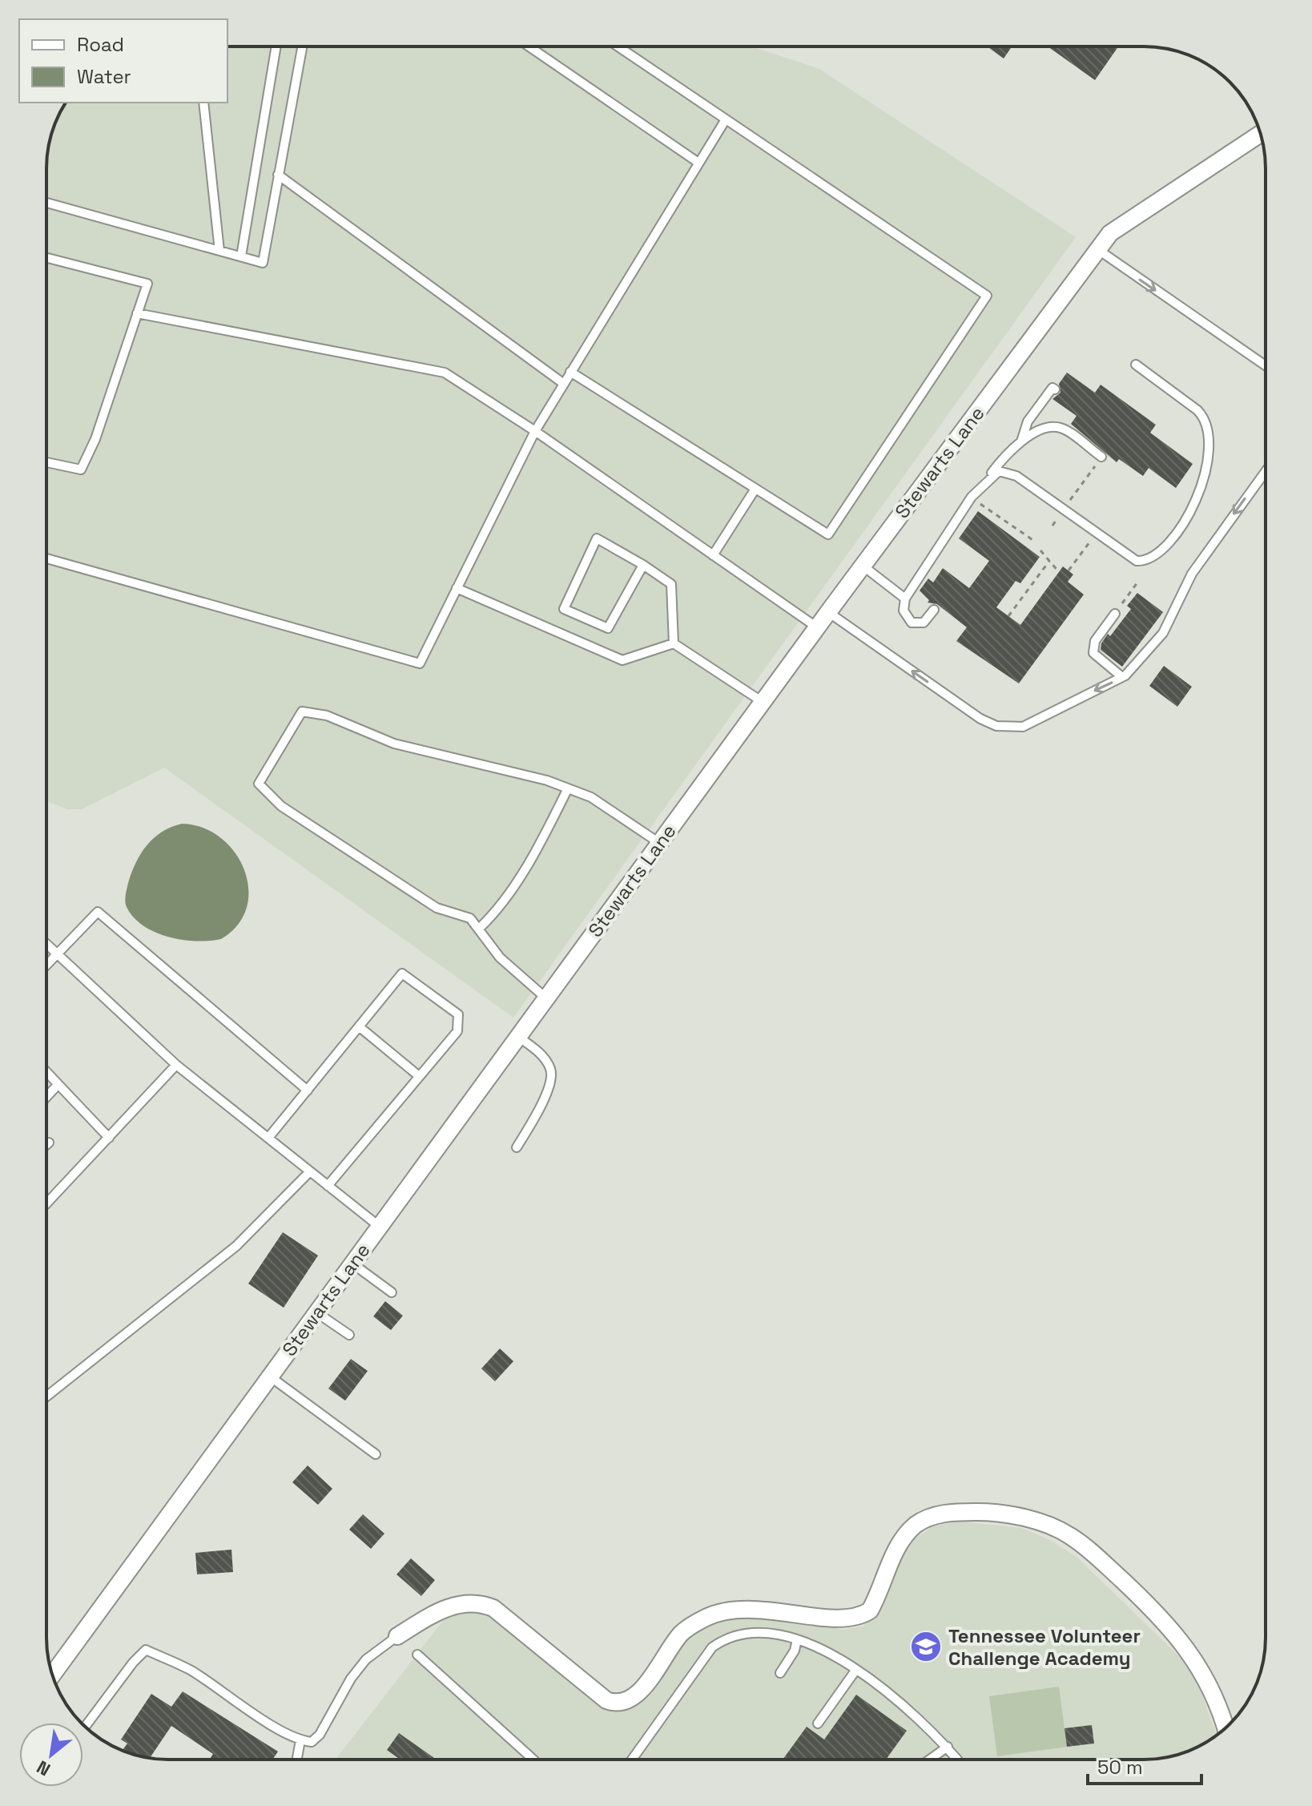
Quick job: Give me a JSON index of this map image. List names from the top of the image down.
{
  "streets": {
    "street": ["Stewarts Lane"]
  },
  "places": {
    "school or university": ["Tennessee Volunteer Challenge Academy"]
  },
  "legend": ["Road", "Water"],
  "scale_bar": "50 m",
  "north": "bottom left"
}
